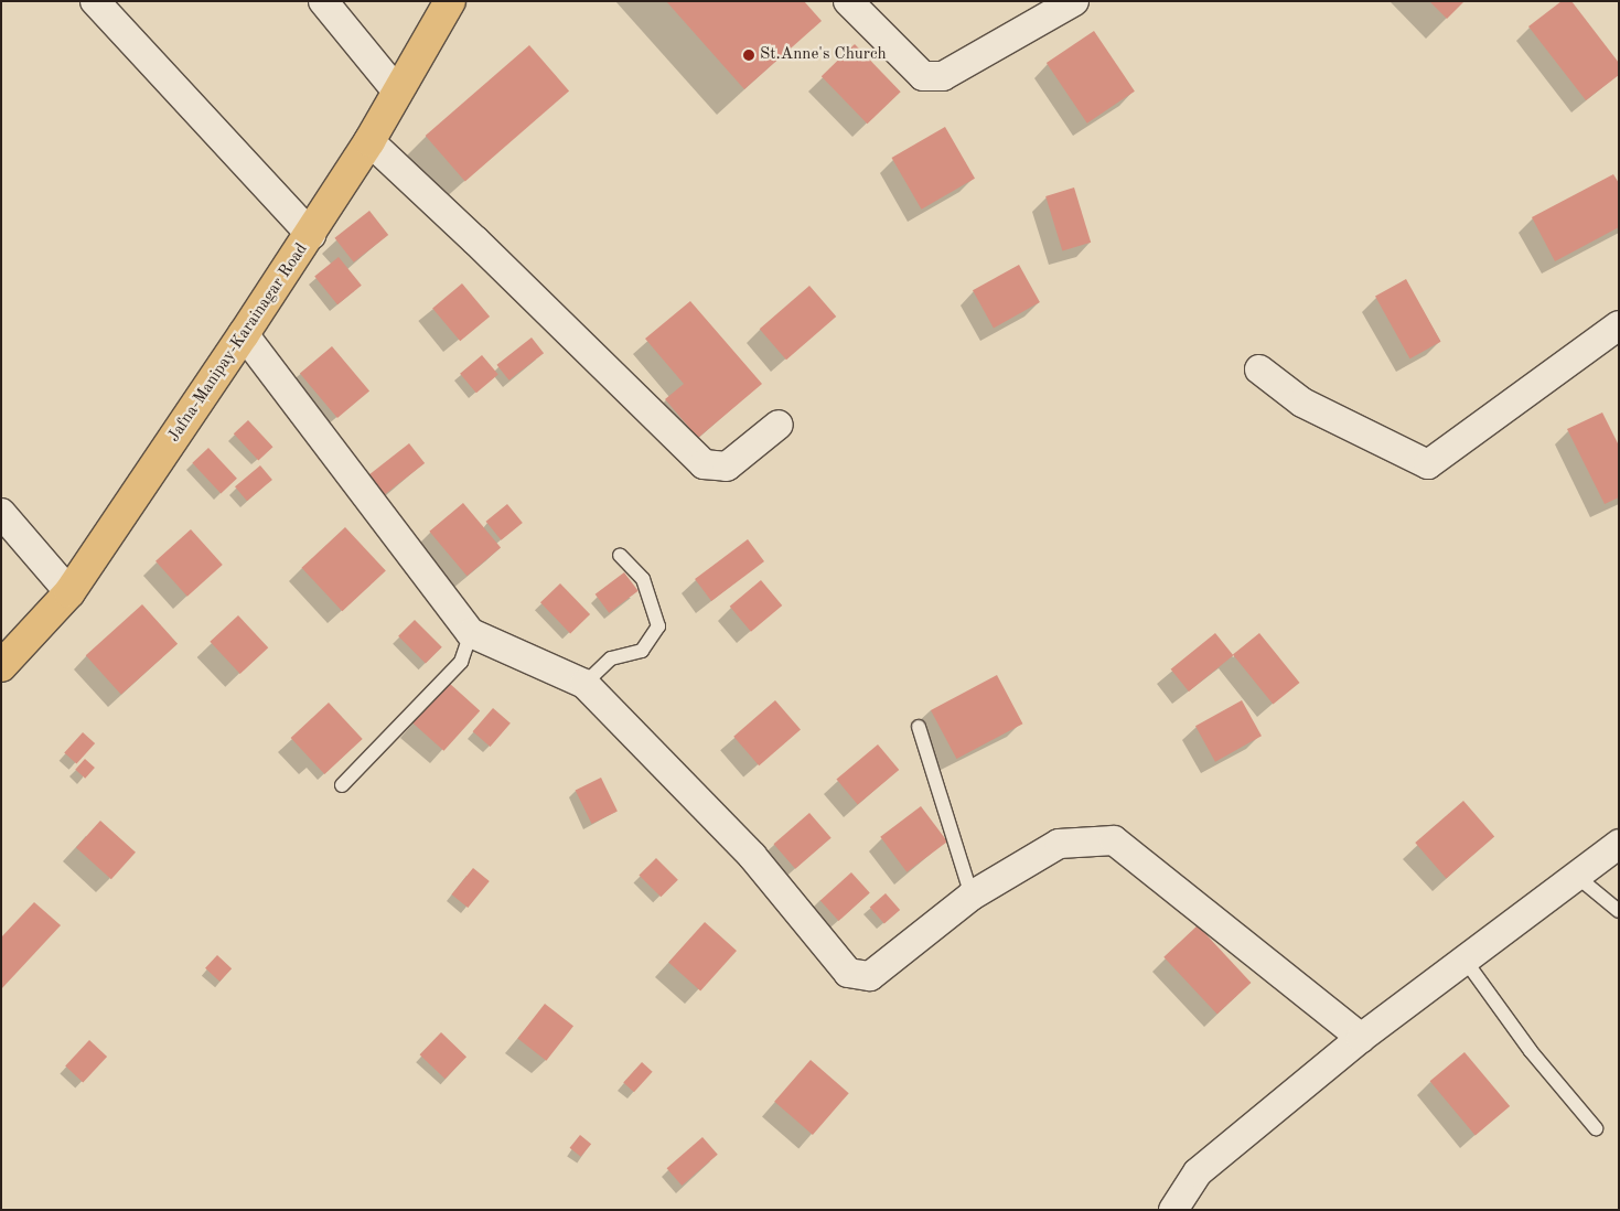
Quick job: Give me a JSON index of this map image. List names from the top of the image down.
{
  "streets": {
    "main road": ["Jafna-Manipay-Karainagar Road"]
  },
  "places": ["St.Anne's Church"]
}
